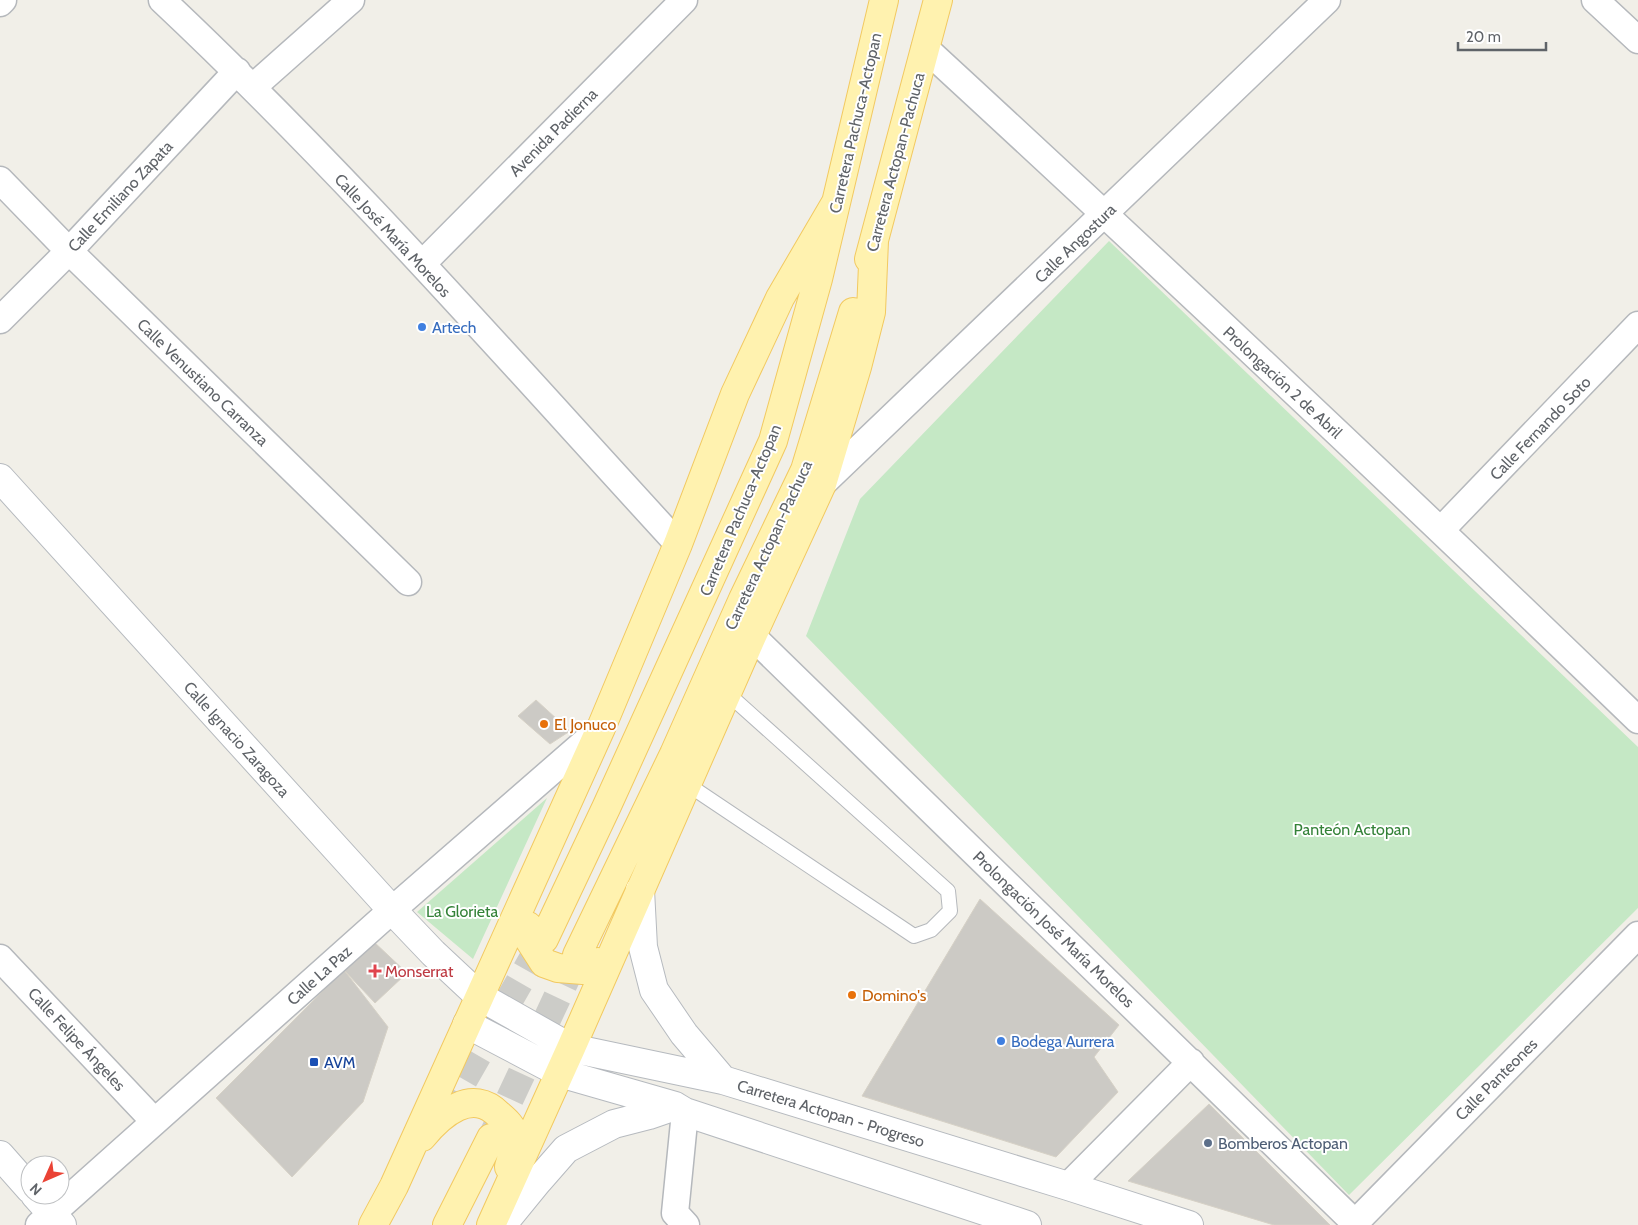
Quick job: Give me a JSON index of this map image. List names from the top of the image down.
{
  "streets": {
    "main road": [
      "Carretera Pachuca-Actopan",
      "Carretera Actopan-Pachuca",
      "Calle Ignacio Zaragoza",
      "Carretera Actopan - Progreso"
    ],
    "street": [
      "Avenida Padierna",
      "Calle Emiliano Zapata",
      "Calle José María Morelos",
      "Calle Angostura",
      "Calle Venustiano Carranza",
      "Prolongación 2 de Abril",
      "Calle Fernando Soto",
      "Prolongación José María Morelos",
      "Calle La Paz",
      "Calle Felipe Ángeles",
      "Calle Panteones"
    ]
  },
  "crossings": [
    ["Avenida Padierna", "Calle José María Morelos"],
    ["Carretera Actopan-Pachuca", "Prolongación 2 de Abril"],
    ["Calle Emiliano Zapata", "Calle José María Morelos"],
    ["Calle Emiliano Zapata", "Calle Venustiano Carranza"],
    ["Calle Angostura", "Prolongación 2 de Abril"],
    ["Prolongación 2 de Abril", "Calle Fernando Soto"],
    ["Calle Ignacio Zaragoza", "Calle La Paz"],
    ["Calle Ignacio Zaragoza", "Carretera Actopan - Progreso"],
    ["Prolongación José María Morelos", "Calle Panteones"],
    ["Calle La Paz", "Calle Felipe Ángeles"]
  ],
  "parks": ["Panteón Actopan", "La Glorieta"],
  "places": {
    "other": [
      "Artech",
      "El Jonuco",
      "Domino's",
      "Bodega Aurrera",
      "Bomberos Actopan"
    ],
    "health": ["Monserrat"],
    "transit": ["AVM"]
  },
  "scale_bar": "20 m",
  "north": "bottom left"
}
